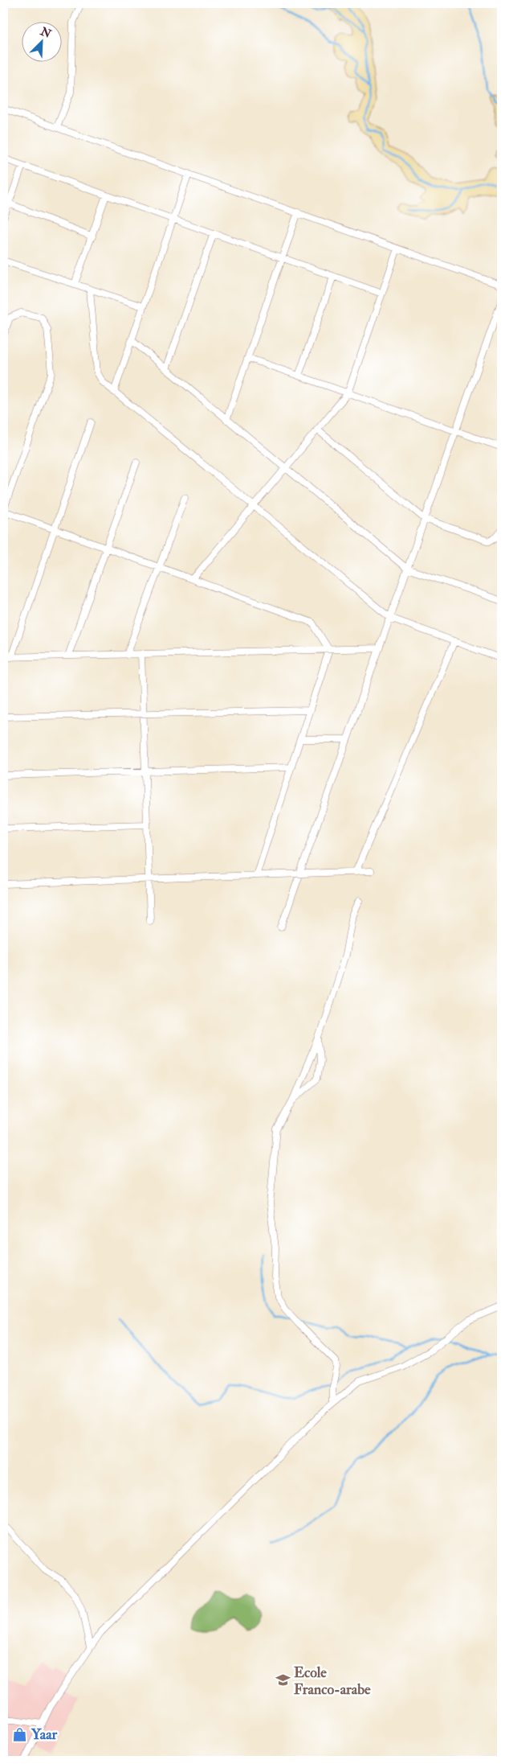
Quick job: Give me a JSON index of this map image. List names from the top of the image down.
{
  "places": {
    "school or university": ["Ecole Franco-arabe"],
    "shop": ["Yaar"]
  },
  "north": "top right"
}
